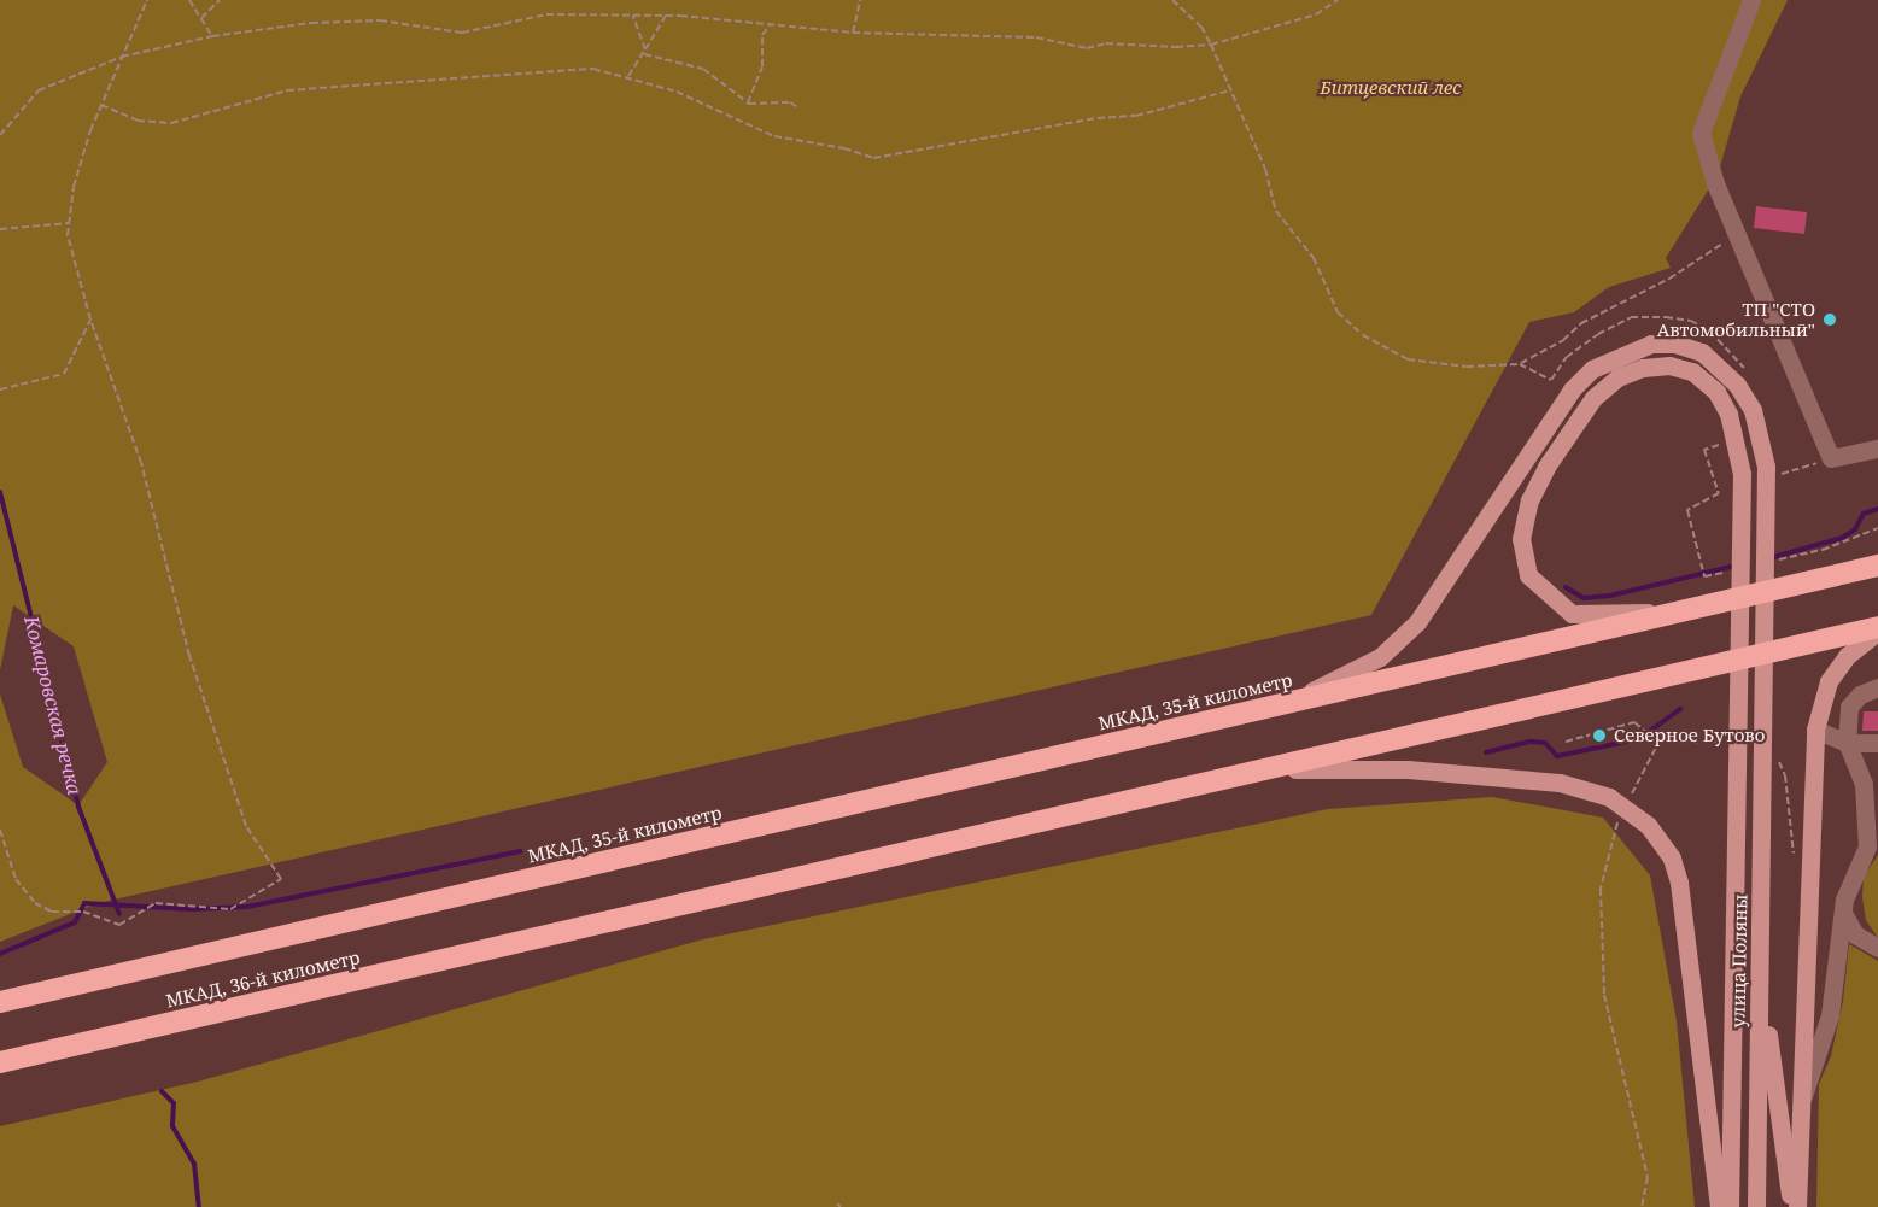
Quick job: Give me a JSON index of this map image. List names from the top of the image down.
{
  "streets": {
    "highway": ["МКАД, 35-й километр", "МКАД, 36-й километр"],
    "main road": ["улица Поляны"]
  },
  "crossings": [
    ["МКАД, 35-й километр", "улица Поляны"],
    ["МКАД, 35-й километр", "МКАД, 36-й километр"]
  ],
  "water": ["Комаровская речка"],
  "parks": ["Битцевский лес"],
  "places": ["ТП \"СТО Автомобильный\"", "Северное Бутово"]
}
